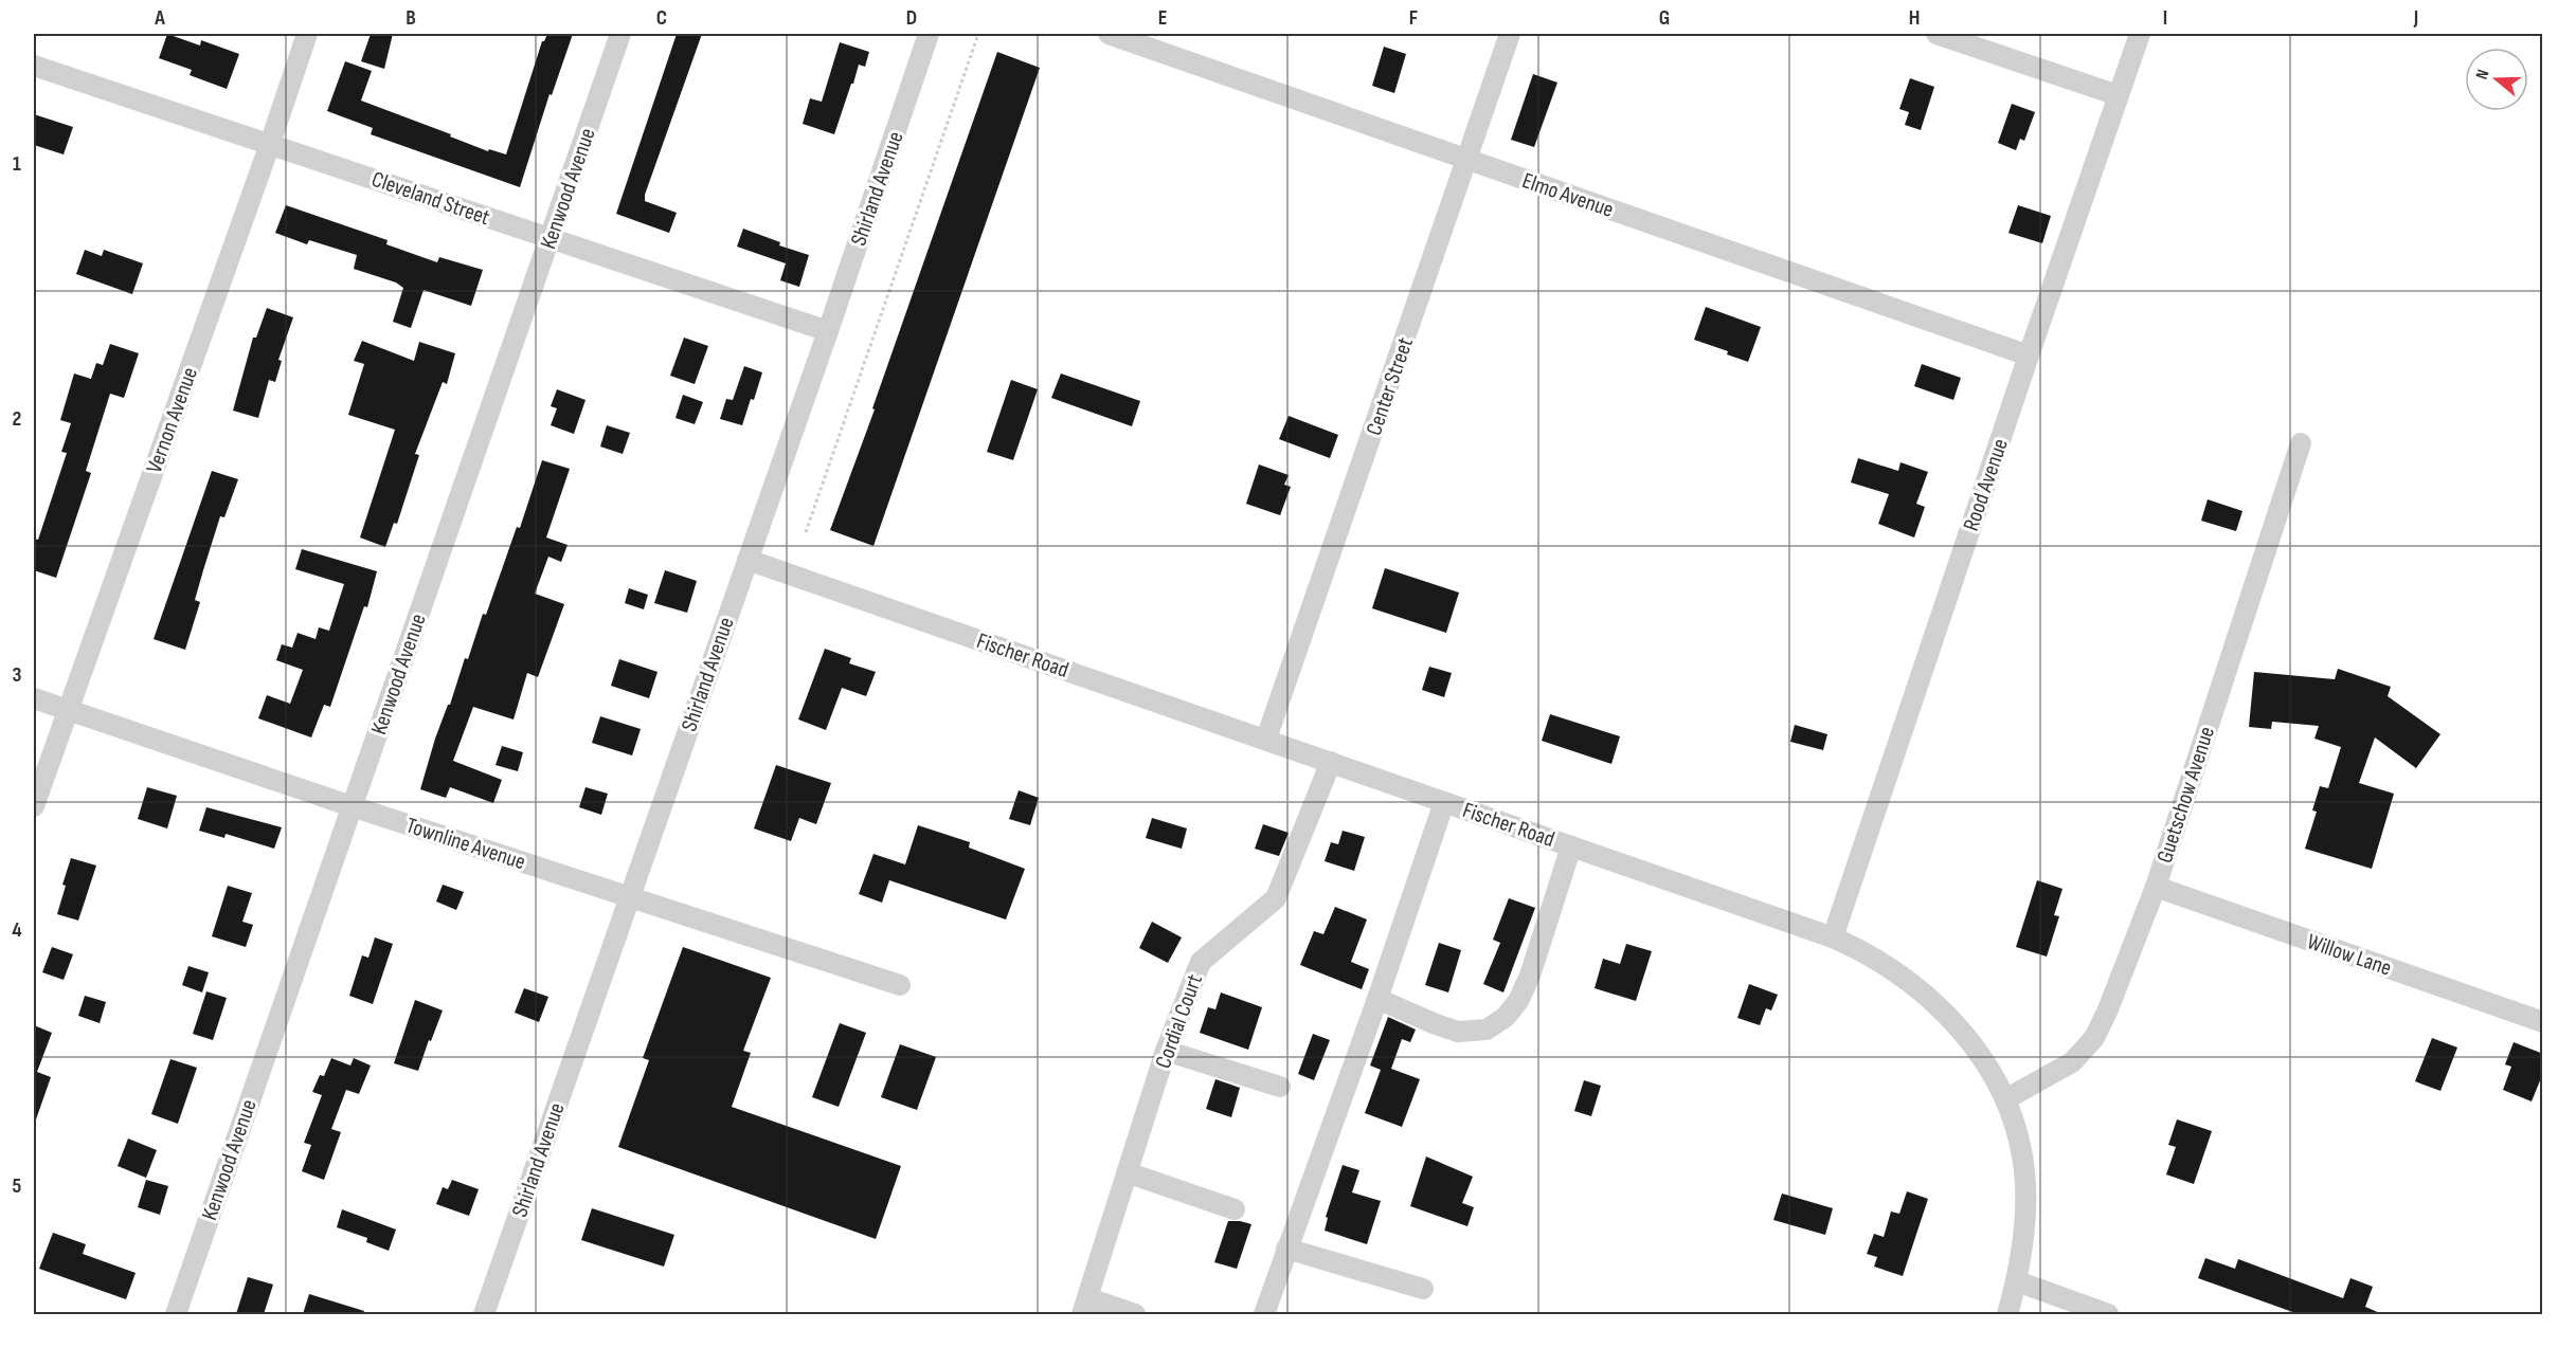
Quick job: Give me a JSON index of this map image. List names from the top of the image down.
{
  "streets": {
    "street": [
      "Kenwood Avenue",
      "Shirland Avenue",
      "Elmo Avenue",
      "Cleveland Street",
      "Center Street",
      "Vernon Avenue",
      "Rood Avenue",
      "Fischer Road",
      "Guetschow Avenue",
      "Townline Avenue",
      "Willow Lane",
      "Cordial Court"
    ]
  },
  "crossings": [
    ["Kenwood Avenue", "Cleveland Street"],
    ["Kenwood Avenue", "Townline Avenue"],
    ["Shirland Avenue", "Cleveland Street"],
    ["Shirland Avenue", "Fischer Road"],
    ["Shirland Avenue", "Townline Avenue"],
    ["Elmo Avenue", "Center Street"],
    ["Elmo Avenue", "Rood Avenue"],
    ["Cleveland Street", "Vernon Avenue"],
    ["Center Street", "Fischer Road"],
    ["Vernon Avenue", "Townline Avenue"],
    ["Rood Avenue", "Fischer Road"],
    ["Fischer Road", "Guetschow Avenue"],
    ["Fischer Road", "Cordial Court"],
    ["Guetschow Avenue", "Willow Lane"]
  ],
  "north": "left",
  "grid": {
    "columns": [
      "A",
      "B",
      "C",
      "D",
      "E",
      "F",
      "G",
      "H",
      "I",
      "J"
    ],
    "rows": [
      "1",
      "2",
      "3",
      "4",
      "5"
    ]
  }
}
